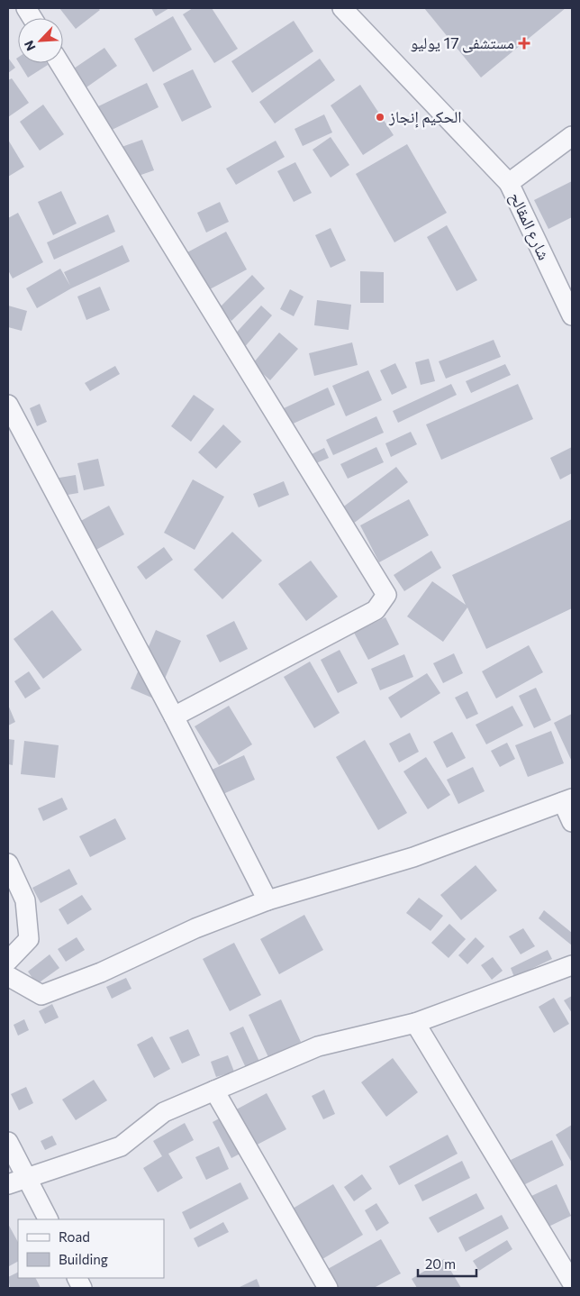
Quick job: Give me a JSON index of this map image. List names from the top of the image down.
{
  "streets": {
    "street": ["شارع المقالح"]
  },
  "places": {
    "health": ["مستشفى 17 يوليو"],
    "other": ["الحكيم إنجاز"]
  },
  "legend": ["Road", "Building"],
  "scale_bar": "20 m",
  "north": "bottom left"
}
